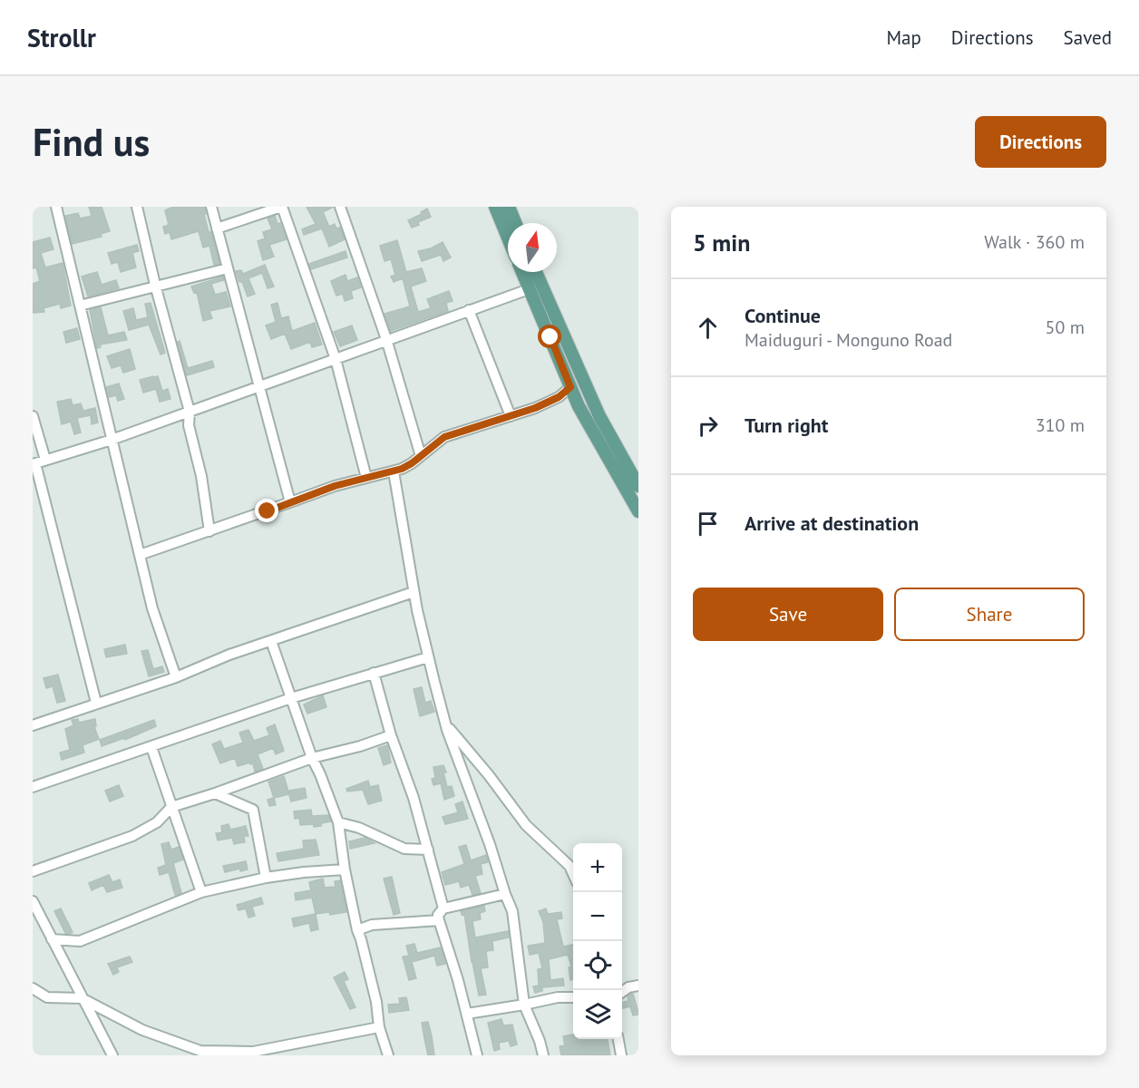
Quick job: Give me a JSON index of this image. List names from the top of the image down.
{
  "north": "top",
  "page": {
    "header": "Strollr",
    "nav": ["Map", "Directions", "Saved"],
    "buttons": [
      "Directions",
      ["Save", "Share"]
    ],
    "title": "Find us",
    "heading": ["5 min", "Walk · 360 m"],
    "list": [
      ["Continue", "Maiduguri - Monguno Road", "50 m"],
      ["Turn right", "310 m"],
      "Arrive at destination"
    ],
    "map_buttons": ["+", "−"]
  }
}
